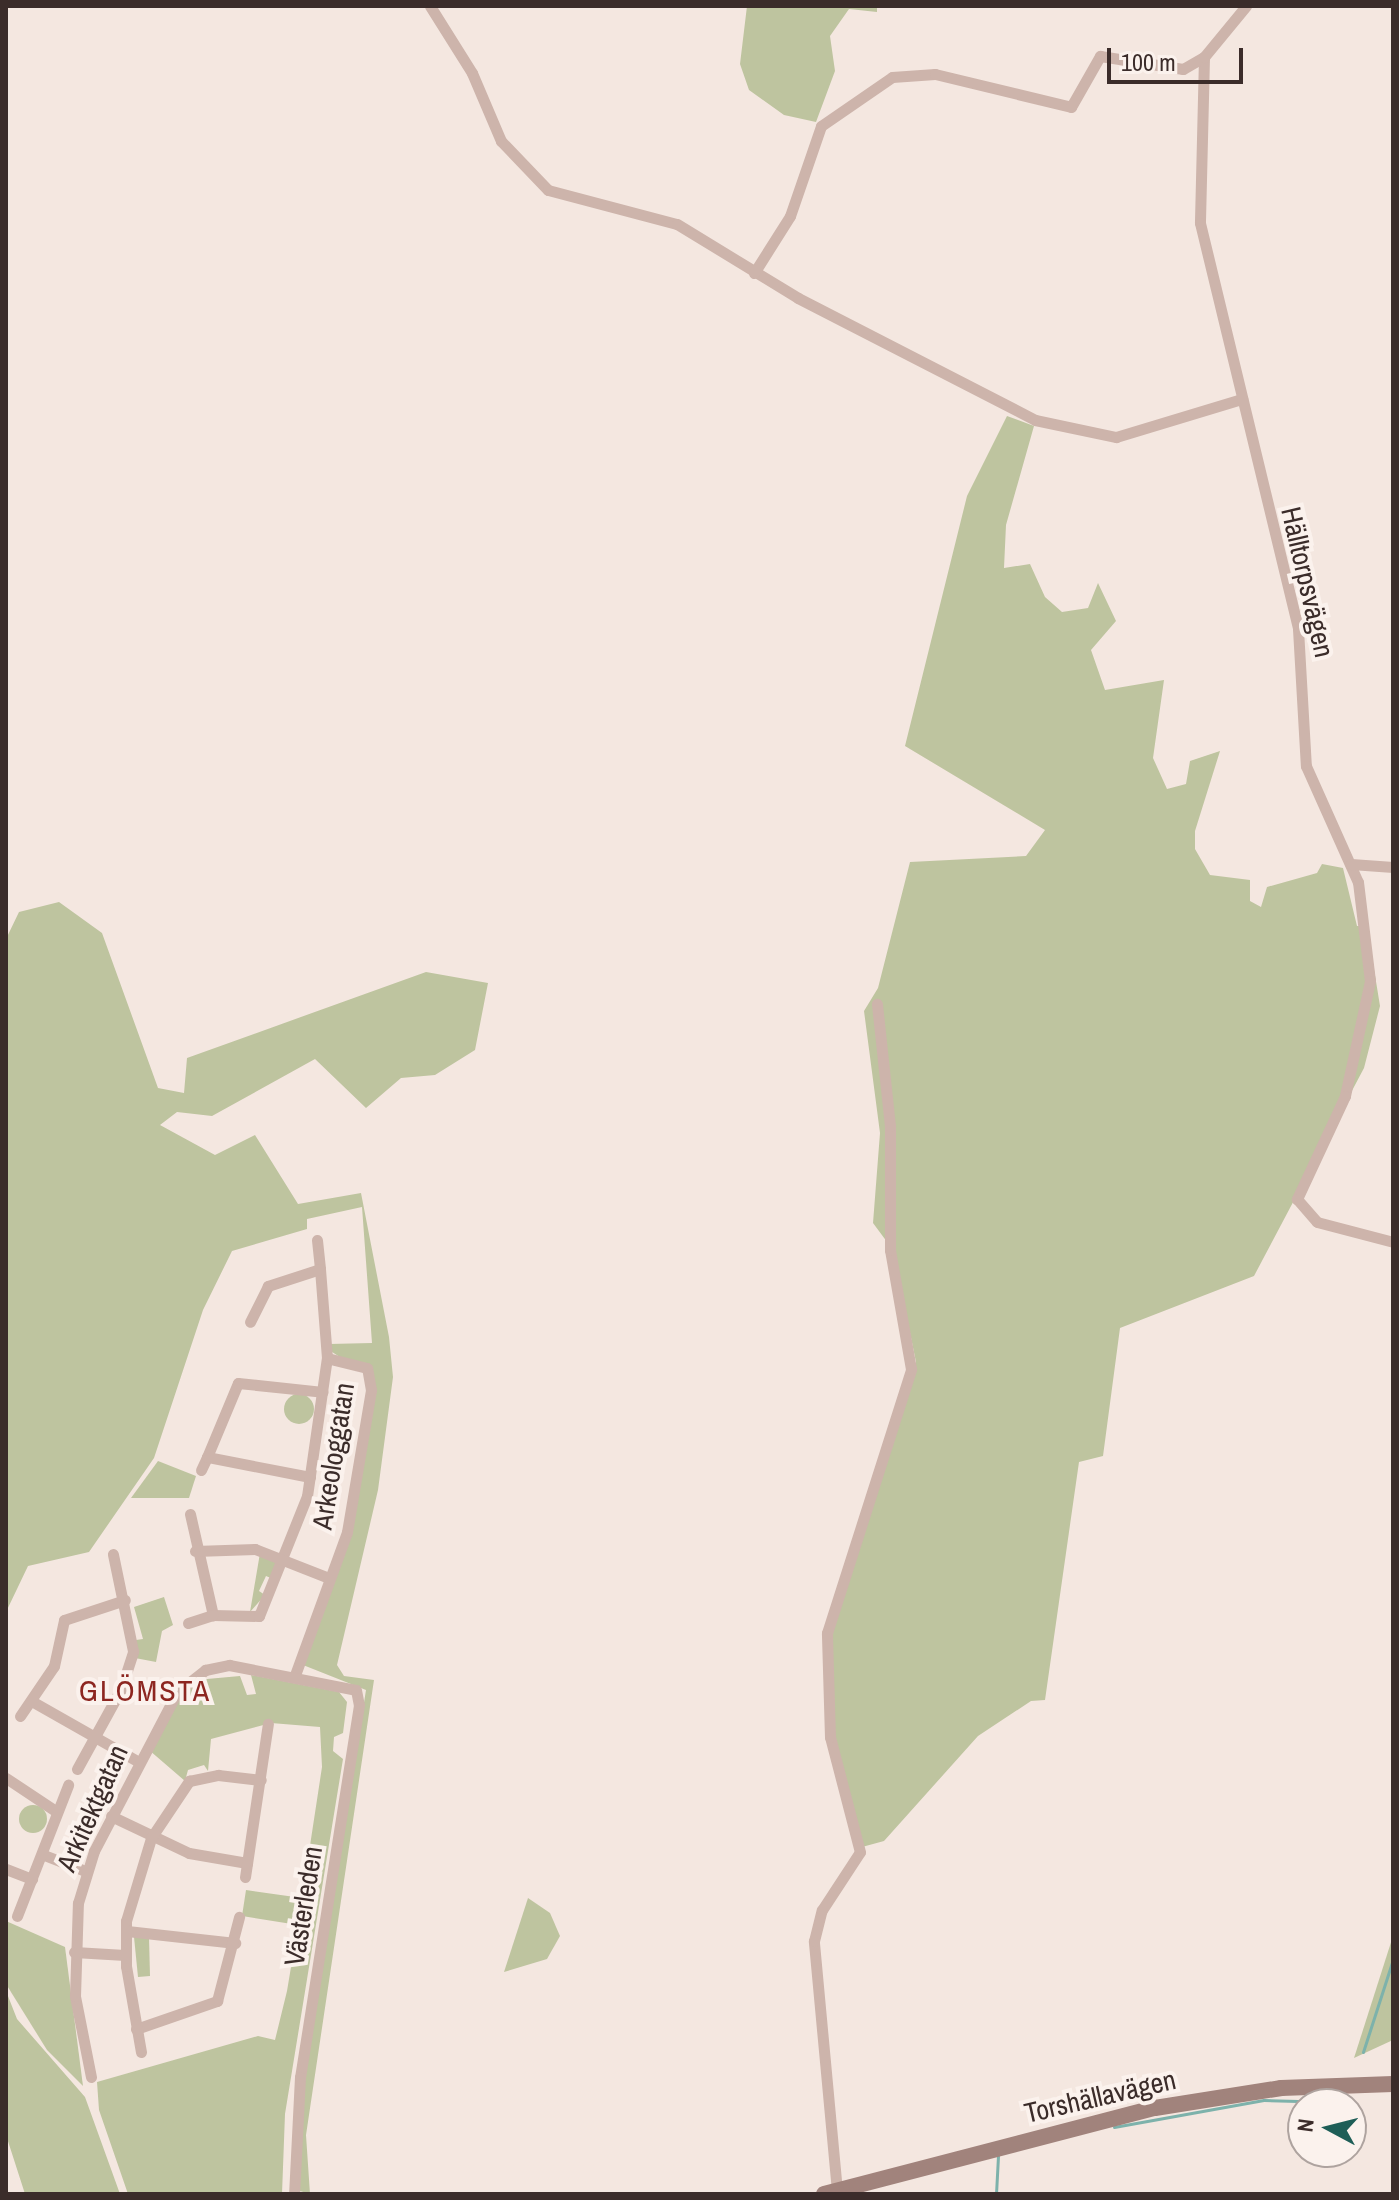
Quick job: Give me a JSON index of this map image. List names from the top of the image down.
{
  "streets": {
    "main road": ["Torshällavägen"],
    "street": [
      "Hälltorpsvägen",
      "Arkeologgatan",
      "Arkitektgatan",
      "Västerleden"
    ]
  },
  "crossings": [
    ["Arkeologgatan", "Arkitektgatan"],
    ["Arkeologgatan", "Västerleden"],
    ["Arkitektgatan", "Västerleden"]
  ],
  "districts": ["GLÖMSTA"],
  "scale_bar": "100 m",
  "north": "left"
}
